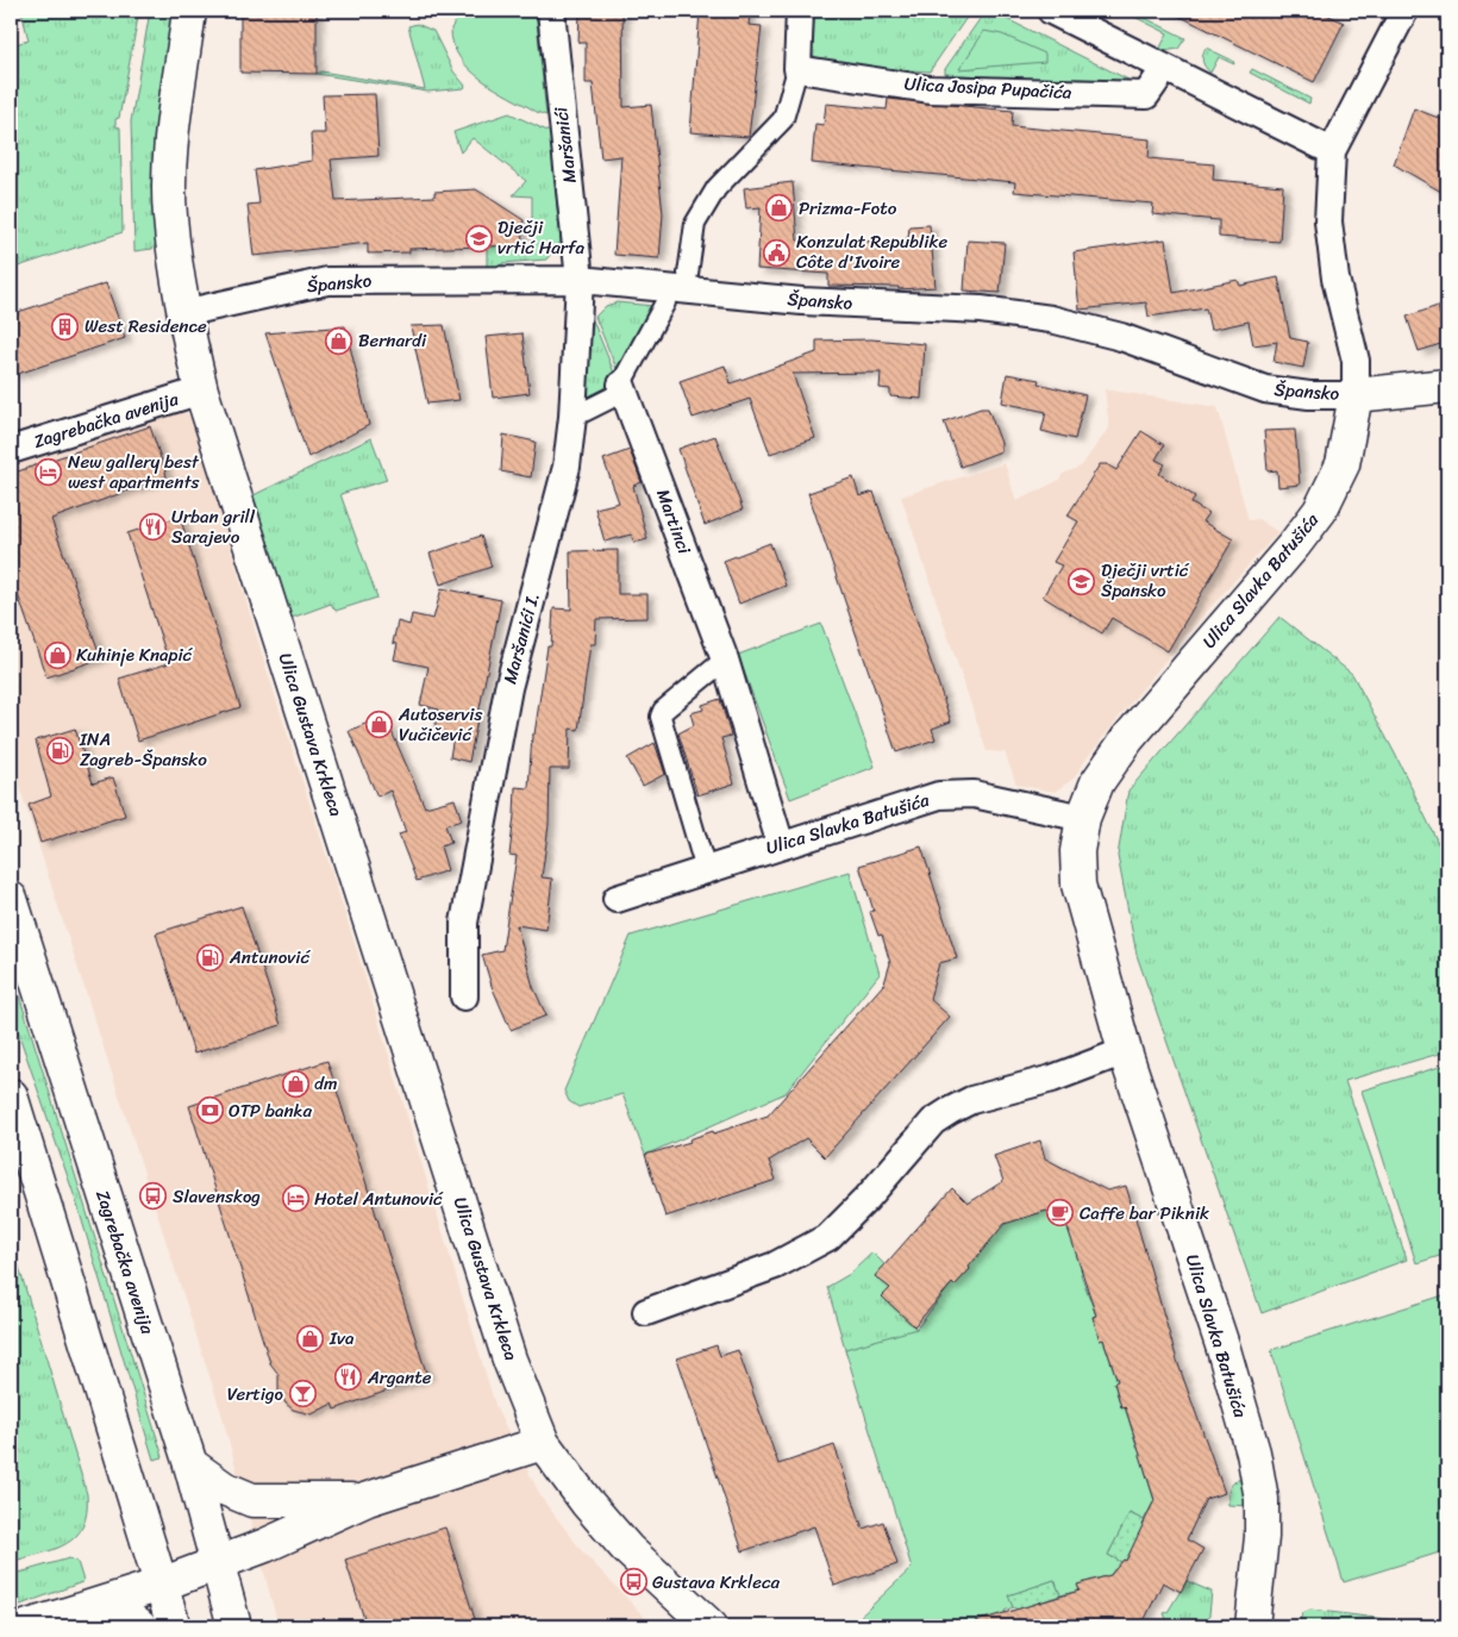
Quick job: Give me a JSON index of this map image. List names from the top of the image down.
{
  "streets": {
    "street": [
      "Ulica Josipa Pupačića",
      "Maršanići",
      "Špansko",
      "Zagrebačka avenija",
      "Martinci",
      "Ulica Slavka Batušića",
      "Maršanići I.",
      "Ulica Gustava Krkleca"
    ]
  },
  "crossings": [
    ["Maršanići", "Špansko"],
    ["Maršanići", "Maršanići I."],
    ["Špansko", "Ulica Slavka Batušića"],
    ["Špansko", "Maršanići I."],
    ["Špansko", "Ulica Gustava Krkleca"],
    ["Zagrebačka avenija", "Ulica Gustava Krkleca"],
    ["Martinci", "Ulica Slavka Batušića"]
  ],
  "places": {
    "shop": [
      "Prizma-Foto",
      "Bernardi",
      "Kuhinje Knapić",
      "Autoservis Vučičević",
      "dm",
      "Iva"
    ],
    "school or university": ["Dječji vrtić Harfa", "Dječji vrtić Špansko"],
    "public building": ["Konzulat Republike Côte d'Ivoire"],
    "building": ["West Residence"],
    "hotel": ["New gallery best west apartments", "Hotel Antunović"],
    "restaurant": ["Urban grill Sarajevo", "Argante"],
    "fuel station": ["INA Zagreb-Špansko", "Antunović"],
    "bank": ["OTP banka"],
    "bus stop": ["Slavenskog", "Gustava Krkleca"],
    "cafe": ["Caffe bar Piknik"],
    "bar": ["Vertigo"]
  }
}
